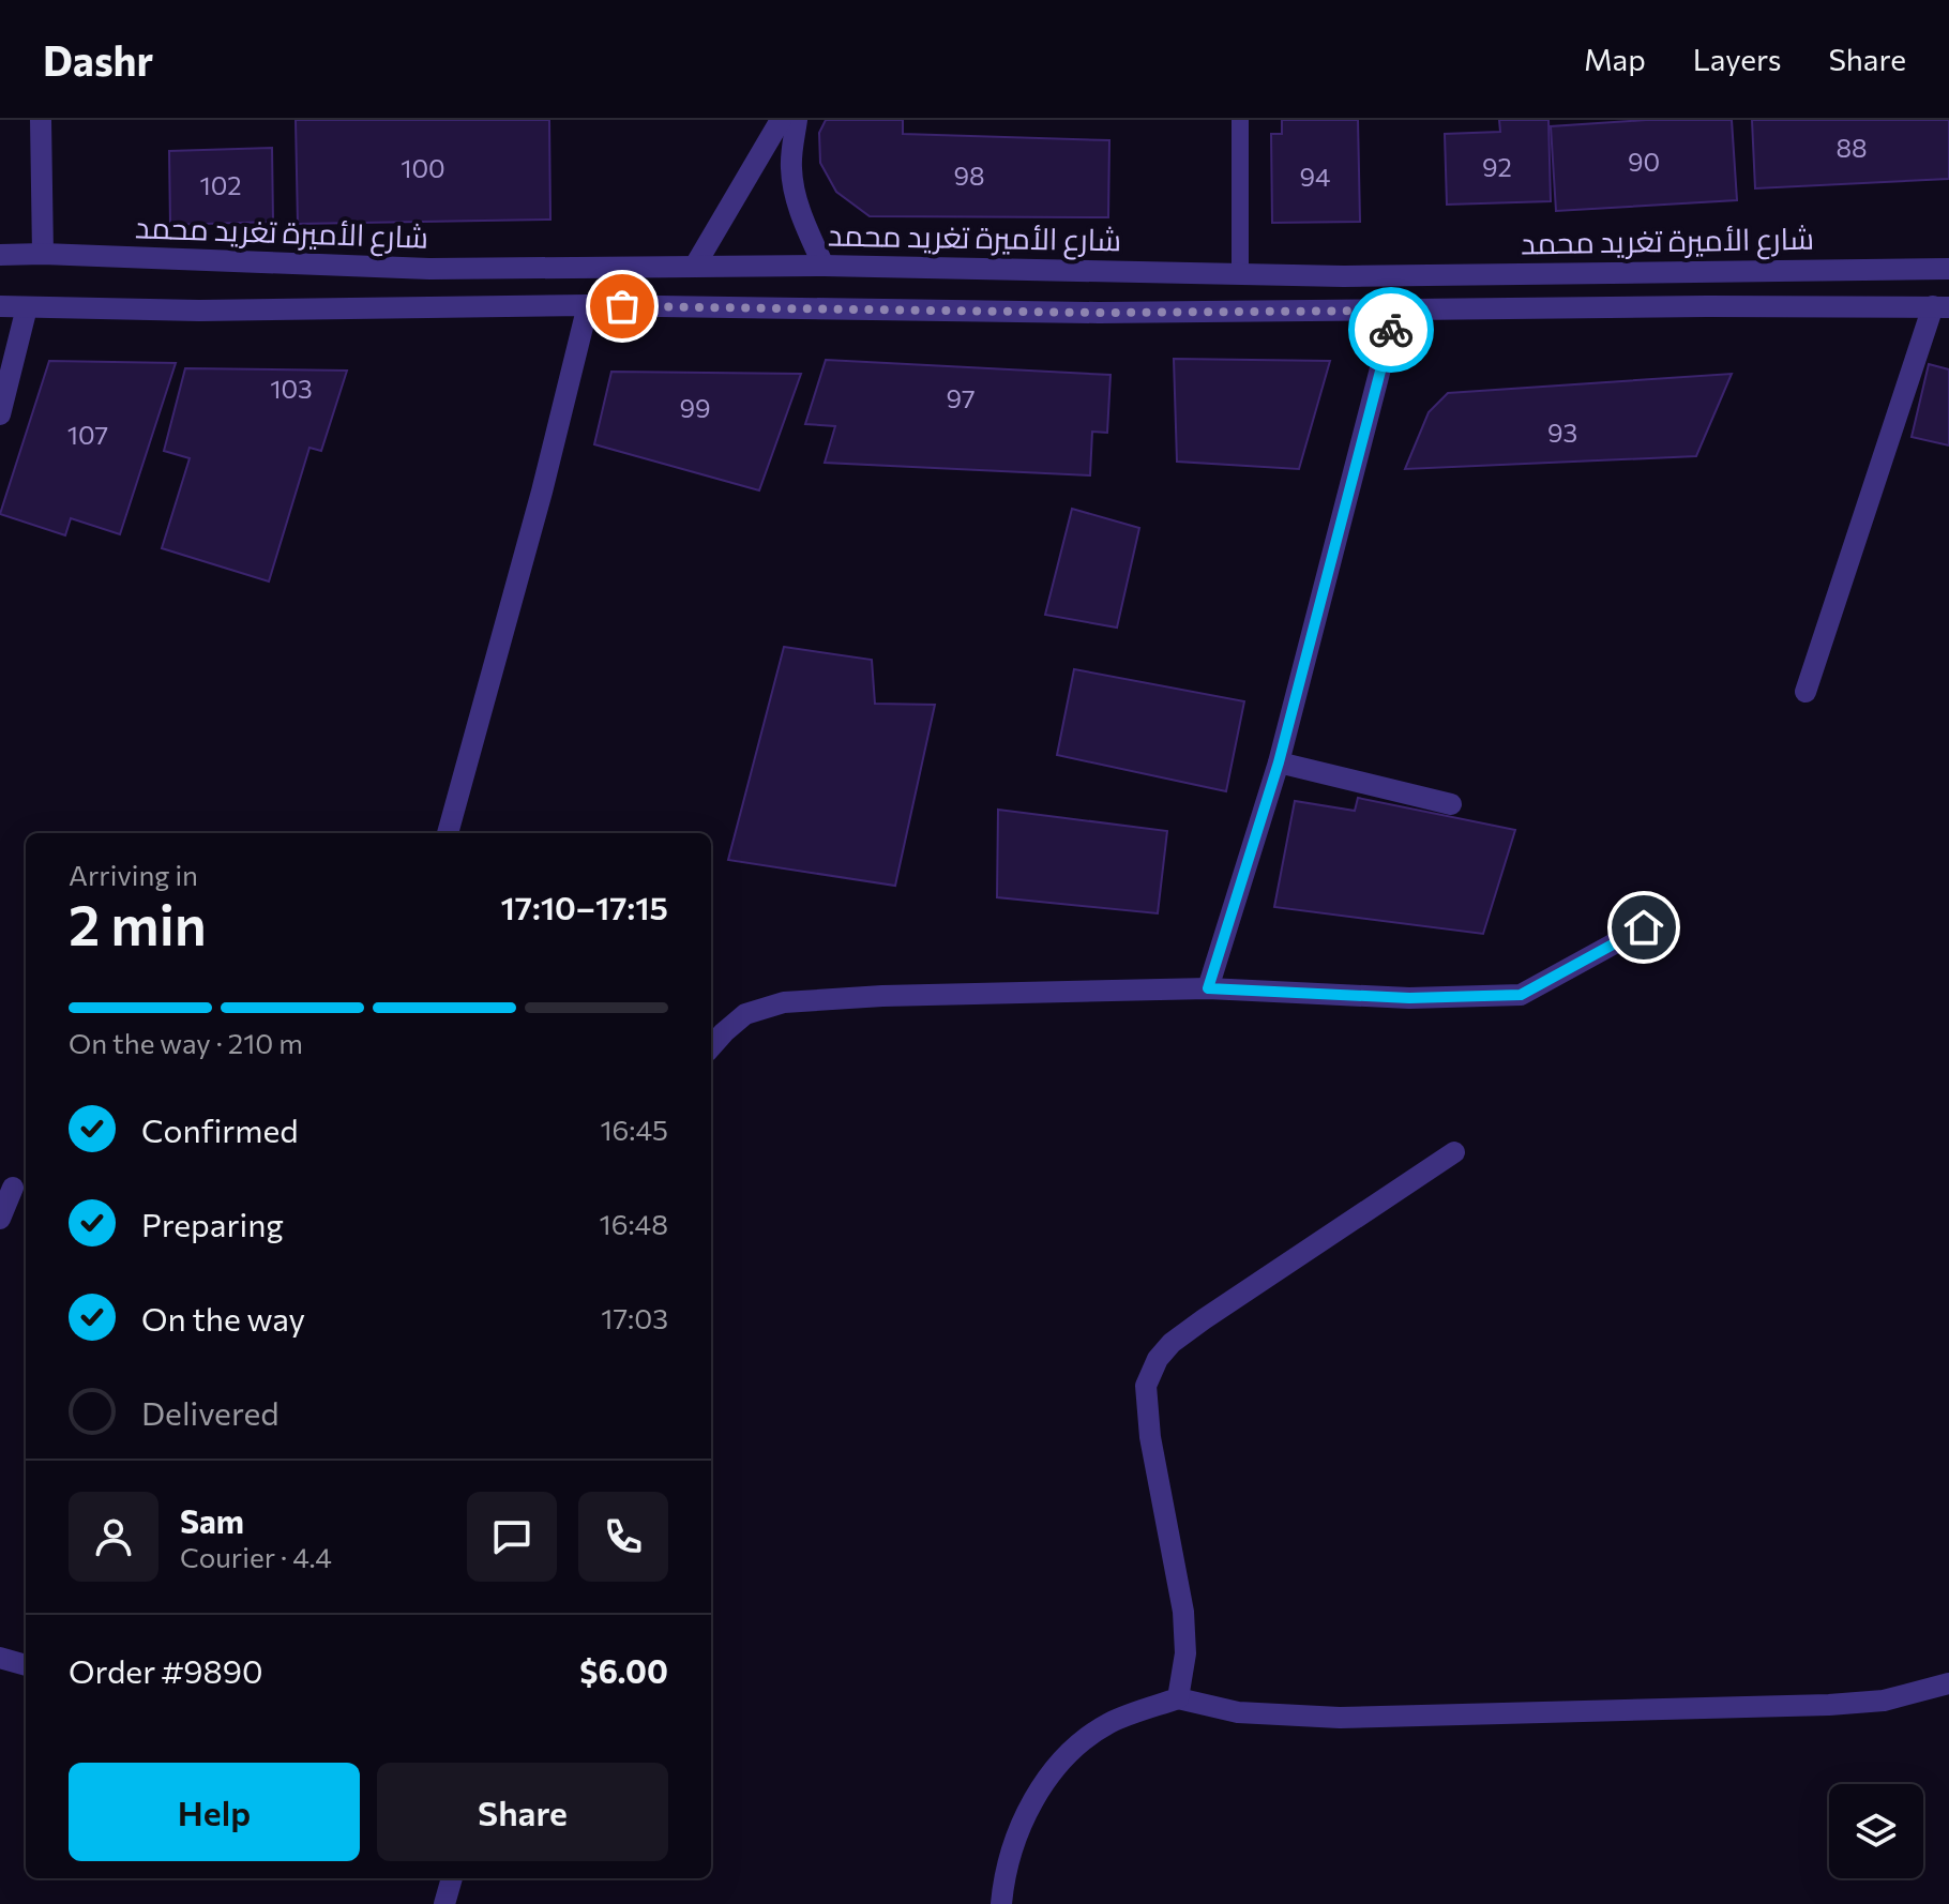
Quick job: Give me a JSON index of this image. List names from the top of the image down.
{
  "streets": {
    "street": ["شارع الأميرة تغريد محمد"]
  },
  "house_numbers": [
    "88",
    "90",
    "92",
    "100",
    "98",
    "94",
    "102",
    "103",
    "97",
    "99",
    "93",
    "107"
  ],
  "page": {
    "header": "Dashr",
    "nav": ["Map", "Layers", "Share"],
    "heading": ["2 min", "Arriving in", "17:10–17:15"],
    "panel": [
      "Sam",
      "Courier · 4.4",
      "Order #9890",
      "$6.00"
    ],
    "bar": "On the way · 210 m",
    "list": [
      ["Confirmed", "16:45"],
      ["Preparing", "16:48"],
      ["On the way", "17:03"],
      "Delivered"
    ],
    "buttons": ["Help", "Share"]
  }
}
